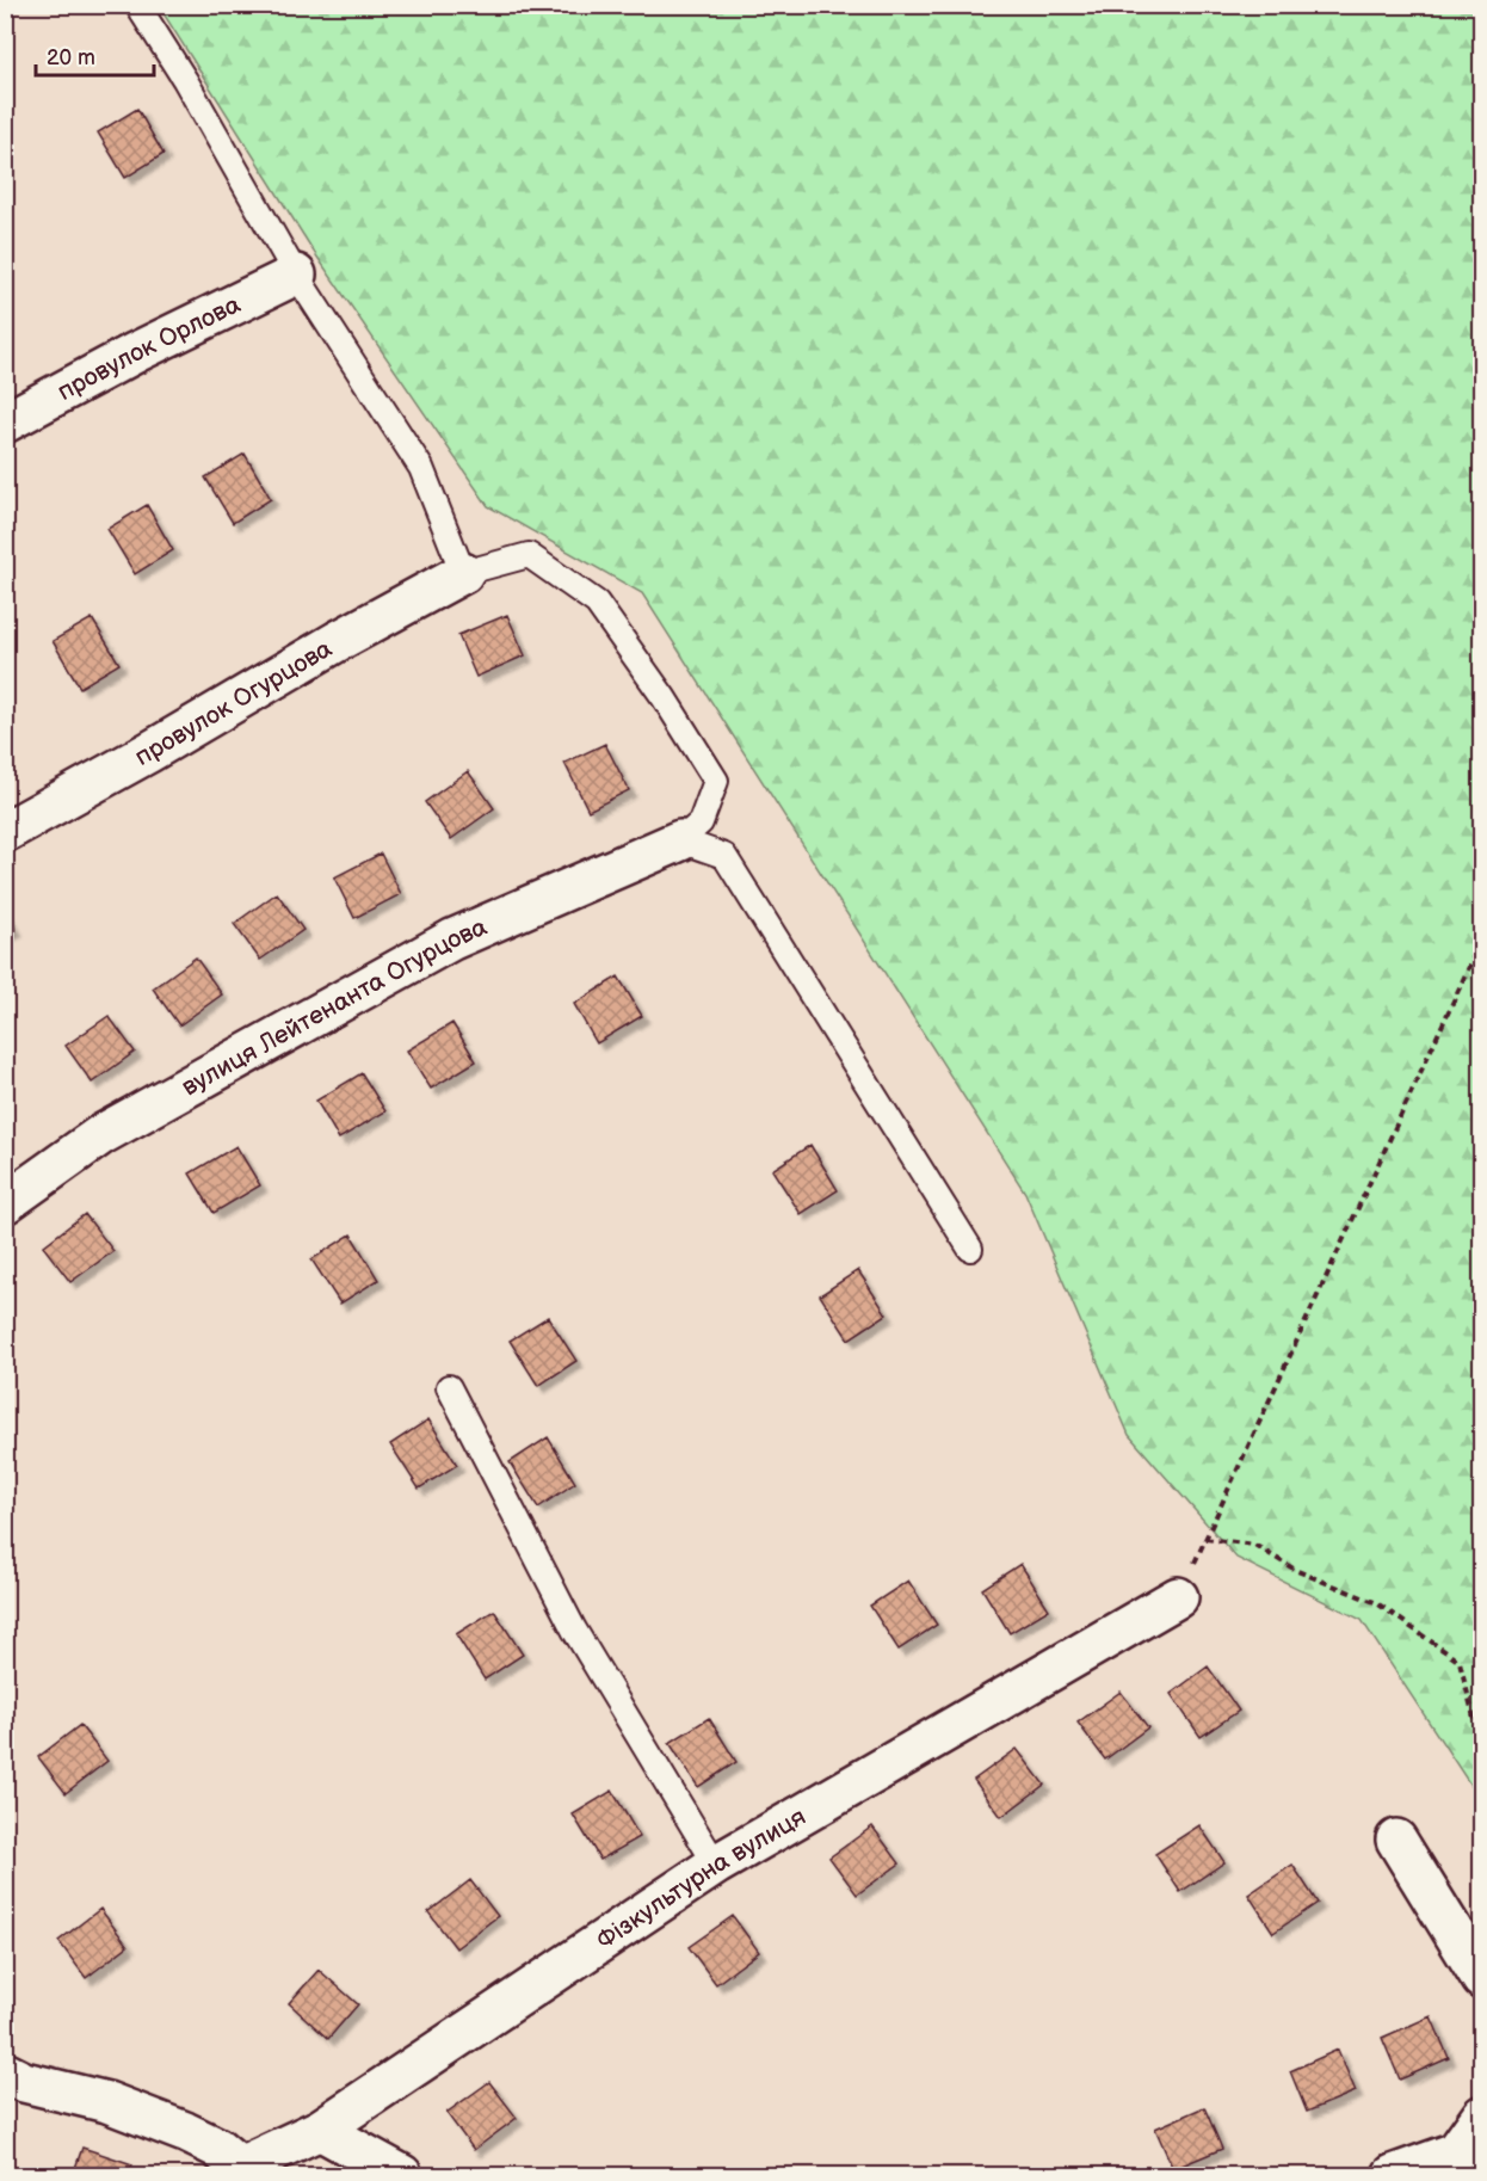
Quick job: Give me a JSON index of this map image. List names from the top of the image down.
{
  "streets": {
    "street": [
      "провулок Орлова",
      "провулок Огурцова",
      "вулиця Лейтенанта Огурцова",
      "Фізкультурна вулиця"
    ]
  },
  "scale_bar": "20 m"
}
